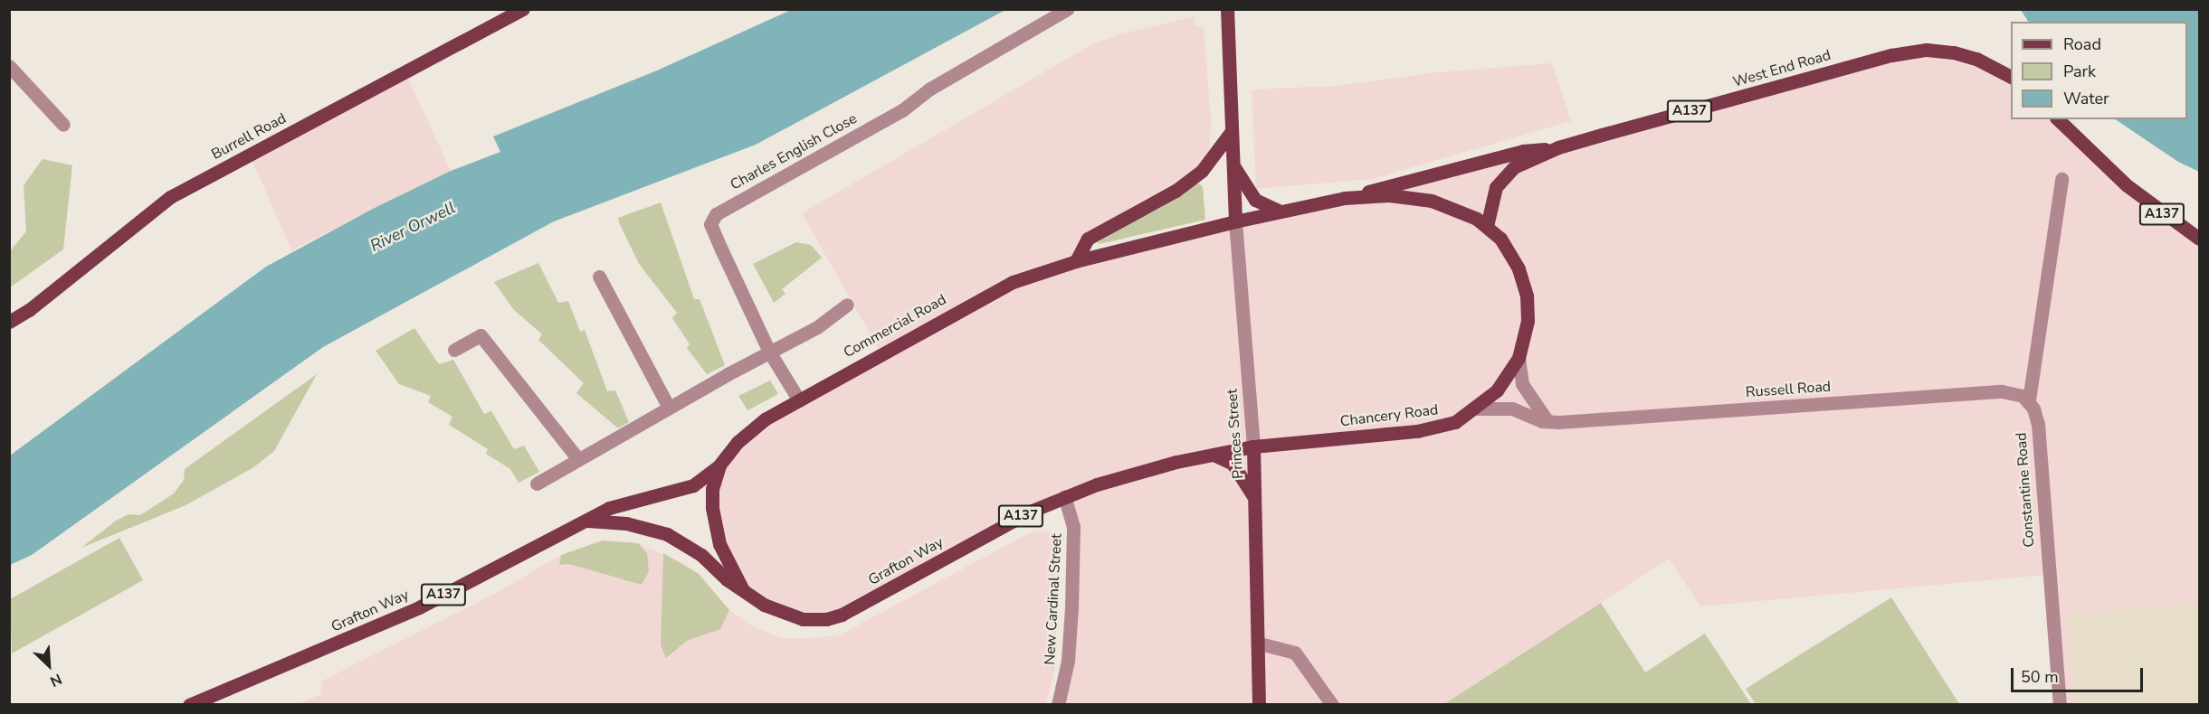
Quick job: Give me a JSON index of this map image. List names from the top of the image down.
{
  "streets": {
    "main road": [
      "West End Road",
      "A137",
      "Burrell Road",
      "Commercial Road",
      "Chancery Road",
      "Princes Street",
      "Grafton Way"
    ],
    "street": [
      "Charles English Close",
      "Russell Road",
      "Constantine Road",
      "New Cardinal Street"
    ]
  },
  "crossings": [
    ["West End Road", "Chancery Road"],
    ["Charles English Close", "Commercial Road"],
    ["Commercial Road", "Chancery Road"],
    ["Commercial Road", "Princes Street"],
    ["Commercial Road", "Grafton Way"],
    ["Russell Road", "Chancery Road"],
    ["Russell Road", "Constantine Road"],
    ["Chancery Road", "Princes Street"],
    ["Chancery Road", "Grafton Way"],
    ["Princes Street", "Grafton Way"],
    ["Grafton Way", "New Cardinal Street"]
  ],
  "water": ["River Orwell"],
  "legend": ["Road", "Park", "Water"],
  "scale_bar": "50 m",
  "north": "bottom right"
}
